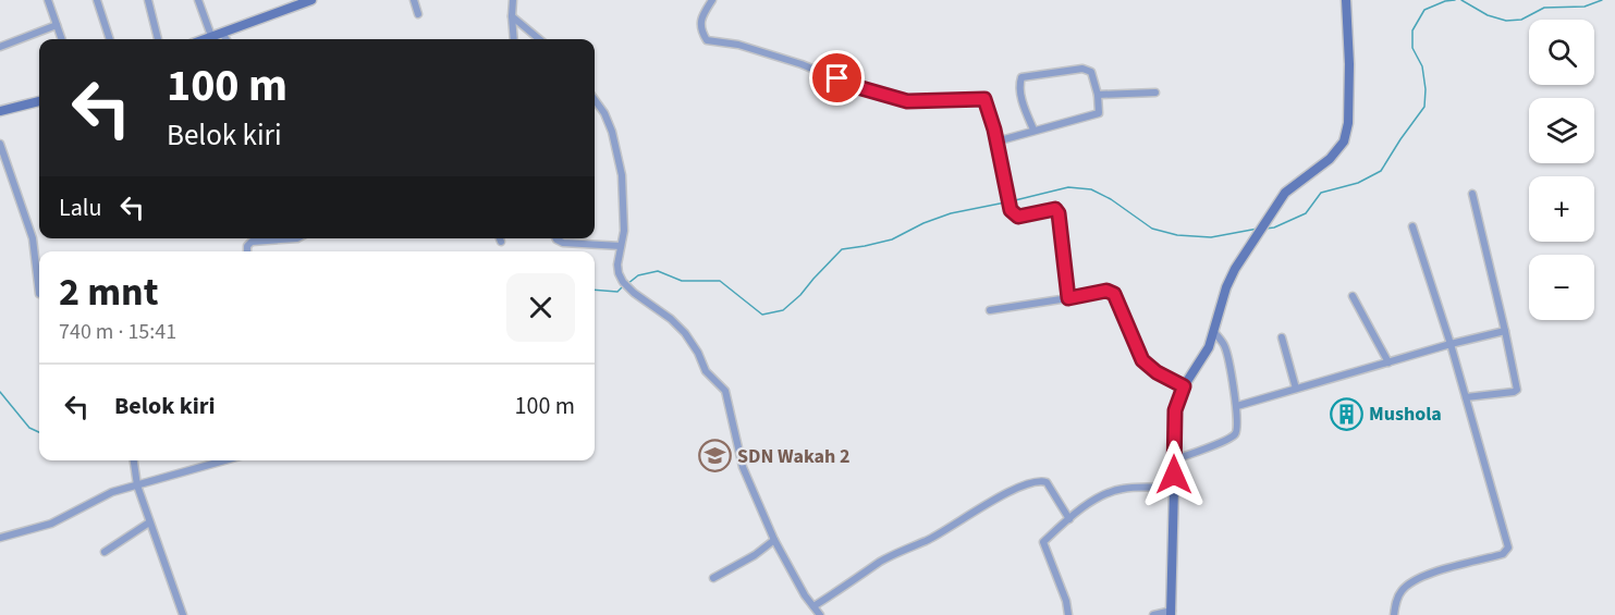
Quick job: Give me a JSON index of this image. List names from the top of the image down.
{
  "places": {
    "building": ["Mushola"],
    "school or university": ["SDN Wakah 2"]
  },
  "page": {
    "map_buttons": ["+", "−"],
    "turn": ["100 m", "Belok kiri"],
    "then": "Lalu",
    "heading": ["2 mnt", "740 m · 15:41"],
    "list": [
      {
        "name": "Belok kiri",
        "value": "100 m"
      }
    ]
  }
}
